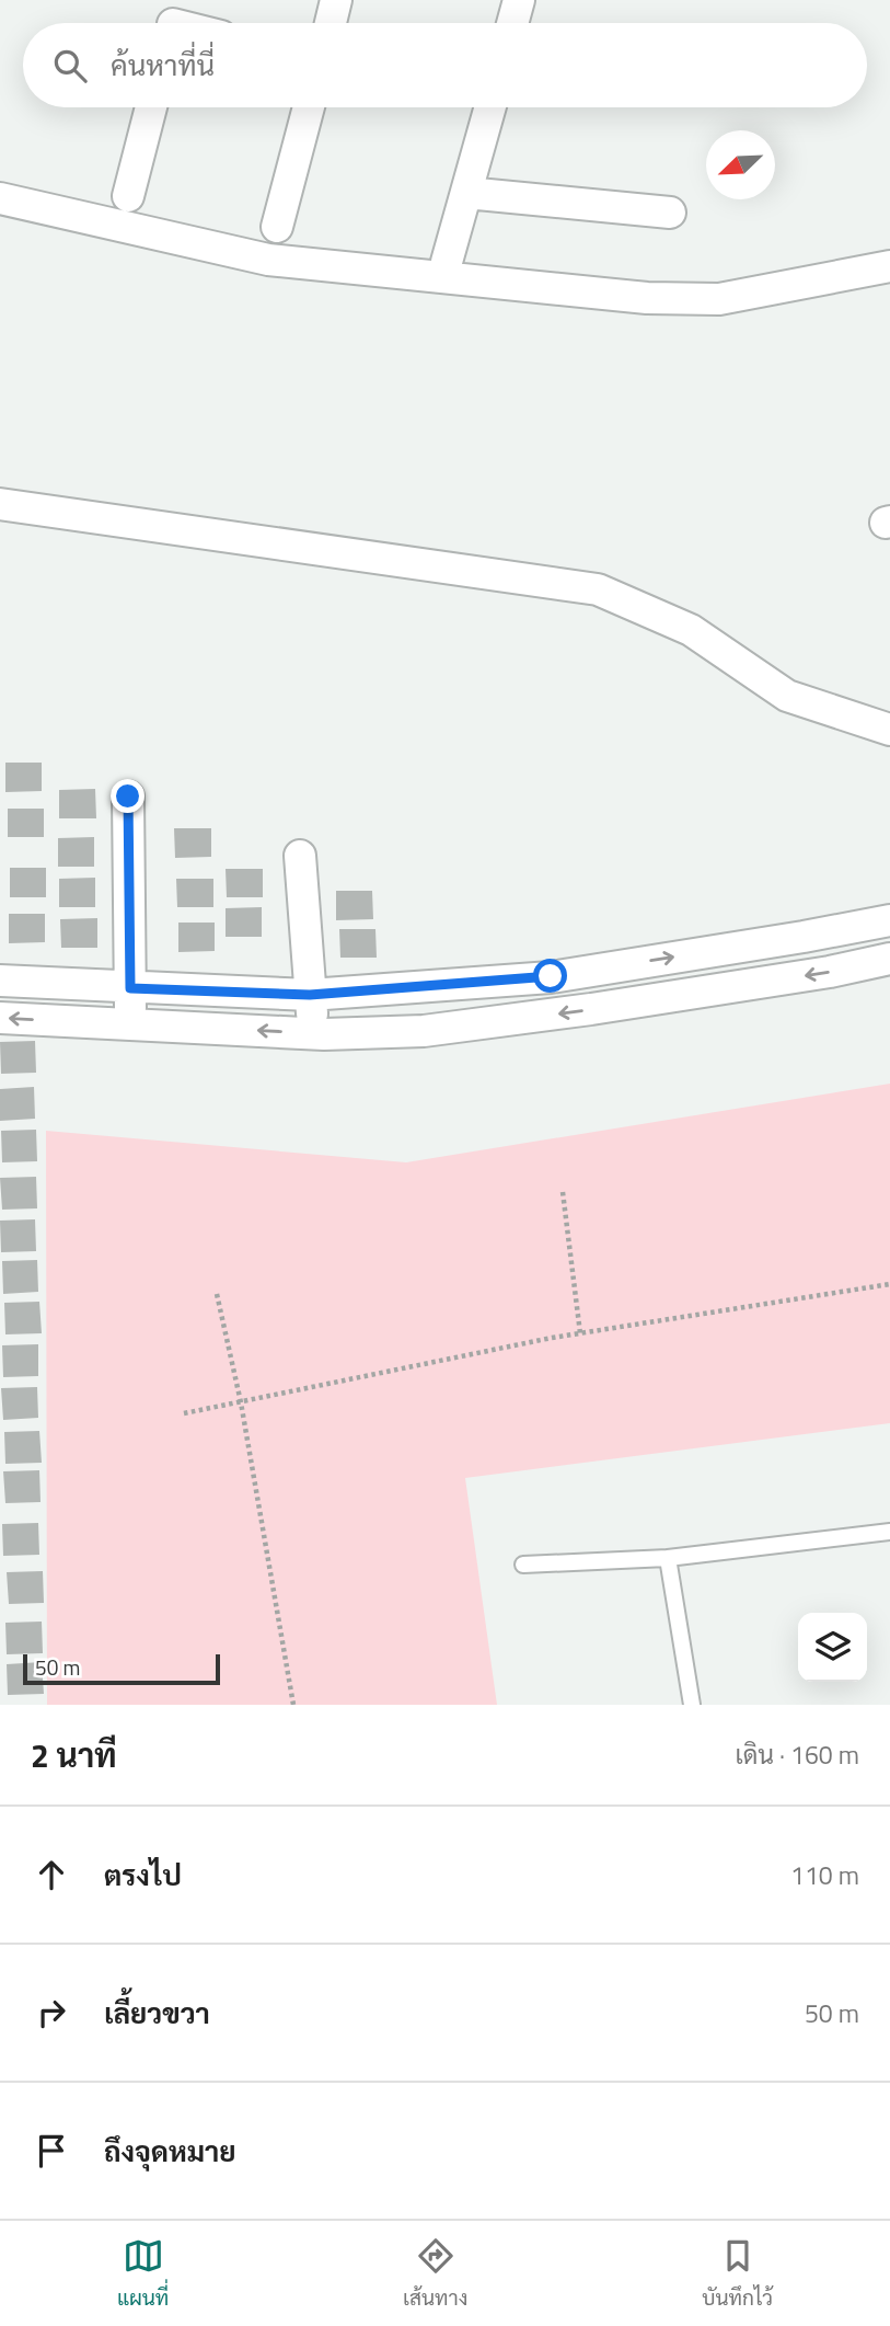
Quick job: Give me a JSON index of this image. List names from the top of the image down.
{
  "scale_bar": "50 m",
  "north": "bottom left",
  "page": {
    "search": "ค้นหาที่นี่",
    "scale": "50 m",
    "heading": ["2 นาที", "เดิน · 160 m"],
    "list": [
      ["ตรงไป", "110 m"],
      ["เลี้ยวขวา", "50 m"],
      "ถึงจุดหมาย"
    ],
    "nav": ["แผนที่", "เส้นทาง", "บันทึกไว้"]
  }
}
